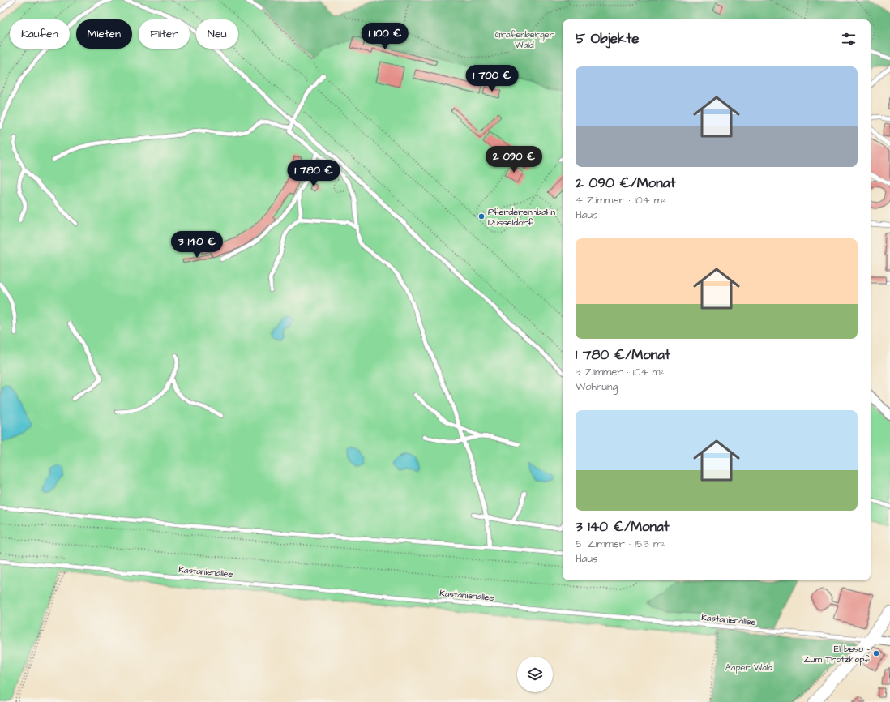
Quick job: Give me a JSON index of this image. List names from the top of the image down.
{
  "streets": {
    "lane": ["Kastanienallee"]
  },
  "parks": ["Grafenberger Wald", "Aaper Wald"],
  "places": ["Pferderennbahn Düsseldorf", "El beso - Zum Trotzkopf"],
  "page": {
    "chip": [
      "Kaufen",
      "Mieten",
      "Filter",
      "Neu"
    ],
    "heading": "5 Objekte",
    "price": [
      "1 100 €",
      "1 700 €",
      "2 090 €",
      "1 780 €",
      "3 140 €"
    ],
    "list": [
      {
        "name": "2 090 €/Monat",
        "note": "4 Zimmer · 104 m² · Haus"
      },
      {
        "name": "1 780 €/Monat",
        "note": "3 Zimmer · 104 m² · Wohnung"
      },
      {
        "name": "3 140 €/Monat",
        "note": "5 Zimmer · 153 m² · Haus"
      }
    ]
  }
}
